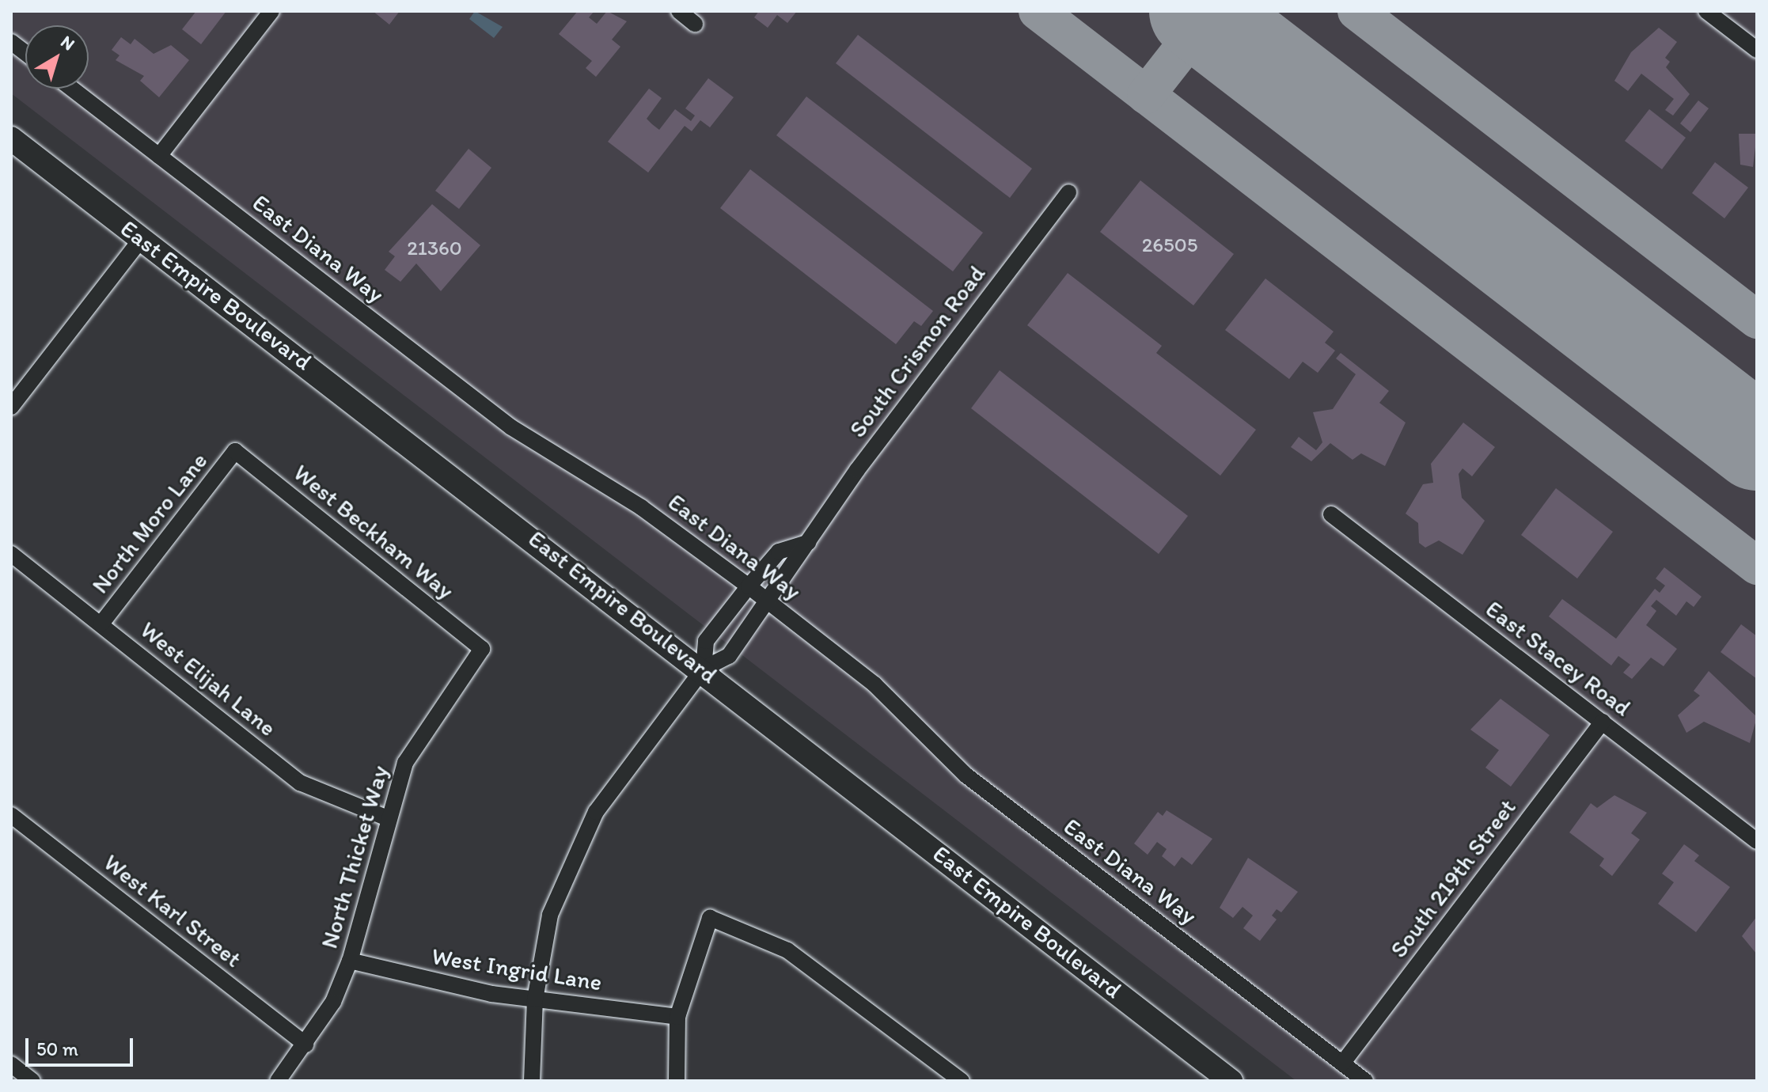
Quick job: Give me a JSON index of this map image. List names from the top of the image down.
{
  "streets": {
    "street": [
      "East Diana Way",
      "East Empire Boulevard",
      "South Crismon Road",
      "North Moro Lane",
      "West Beckham Way",
      "East Stacey Road",
      "West Elijah Lane",
      "North Thicket Way",
      "South 219th Street",
      "West Karl Street",
      "West Ingrid Lane"
    ]
  },
  "crossings": [
    ["East Diana Way", "South Crismon Road"],
    ["East Diana Way", "South 219th Street"],
    ["East Empire Boulevard", "South Crismon Road"],
    ["North Moro Lane", "West Beckham Way"],
    ["North Moro Lane", "West Elijah Lane"],
    ["West Beckham Way", "North Thicket Way"],
    ["East Stacey Road", "South 219th Street"],
    ["West Elijah Lane", "North Thicket Way"],
    ["North Thicket Way", "West Karl Street"],
    ["North Thicket Way", "West Ingrid Lane"]
  ],
  "house_numbers": ["26505", "21360"],
  "scale_bar": "50 m",
  "north": "top right"
}
